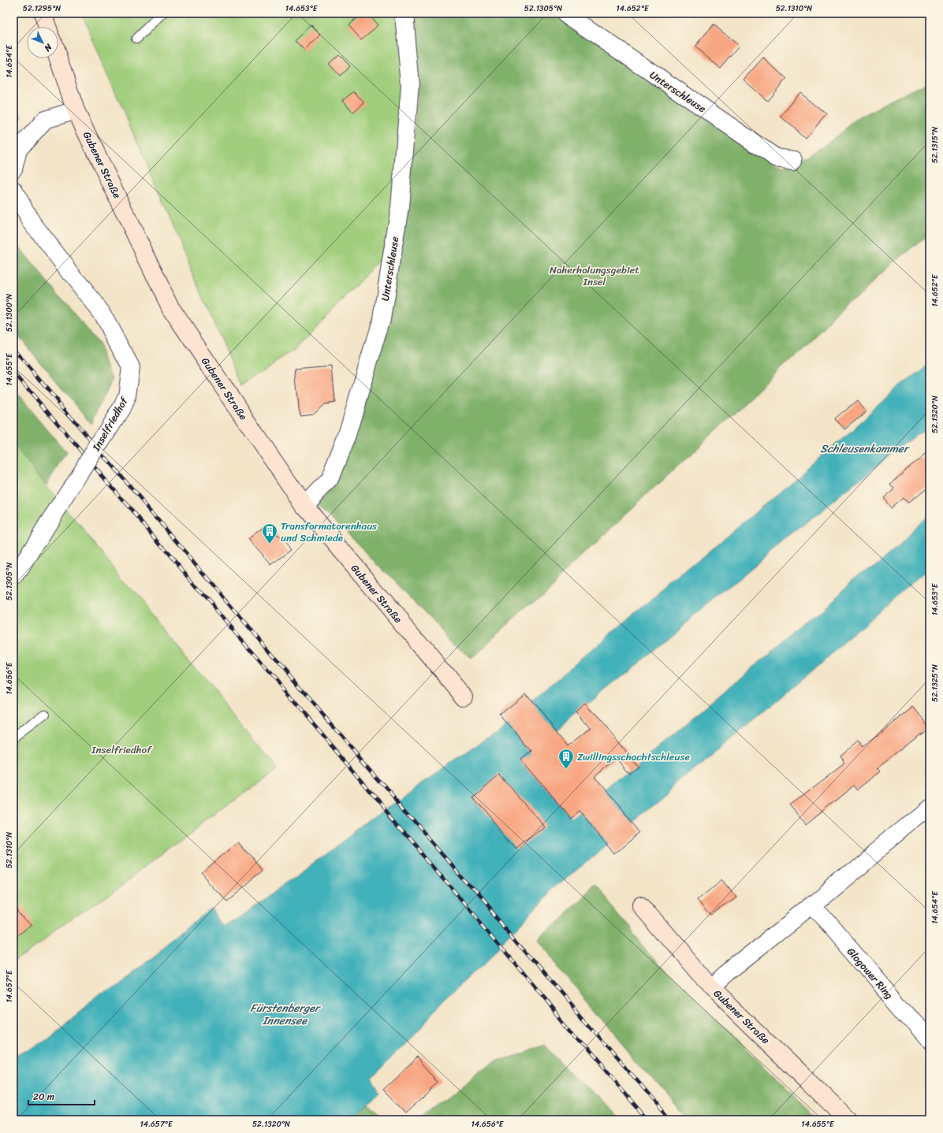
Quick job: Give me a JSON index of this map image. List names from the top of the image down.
{
  "streets": {
    "main road": ["Gubener Straße"],
    "street": ["Unterschleuse", "Inselfriedhof", "Glogower Ring"]
  },
  "crossings": [
    ["Unterschleuse", "Gubener Straße"]
  ],
  "water": ["Schleusenkammer", "Fürstenberger Innensee"],
  "parks": ["Naherholungsgebiet Insel", "Inselfriedhof"],
  "places": {
    "building": ["Transformatorenhaus und Schmiede", "Zwillingsschachtschleuse"]
  },
  "scale_bar": "20 m",
  "north": "bottom right",
  "coordinates": [
    "52.1295°N",
    "14.653°E",
    "52.1305°N",
    "14.652°E",
    "52.1310°N",
    "14.654°E",
    "52.1315°N",
    "52.1300°N",
    "14.655°E",
    "52.1320°N",
    "14.656°E",
    "52.1325°N",
    "14.657°E"
  ]
}
